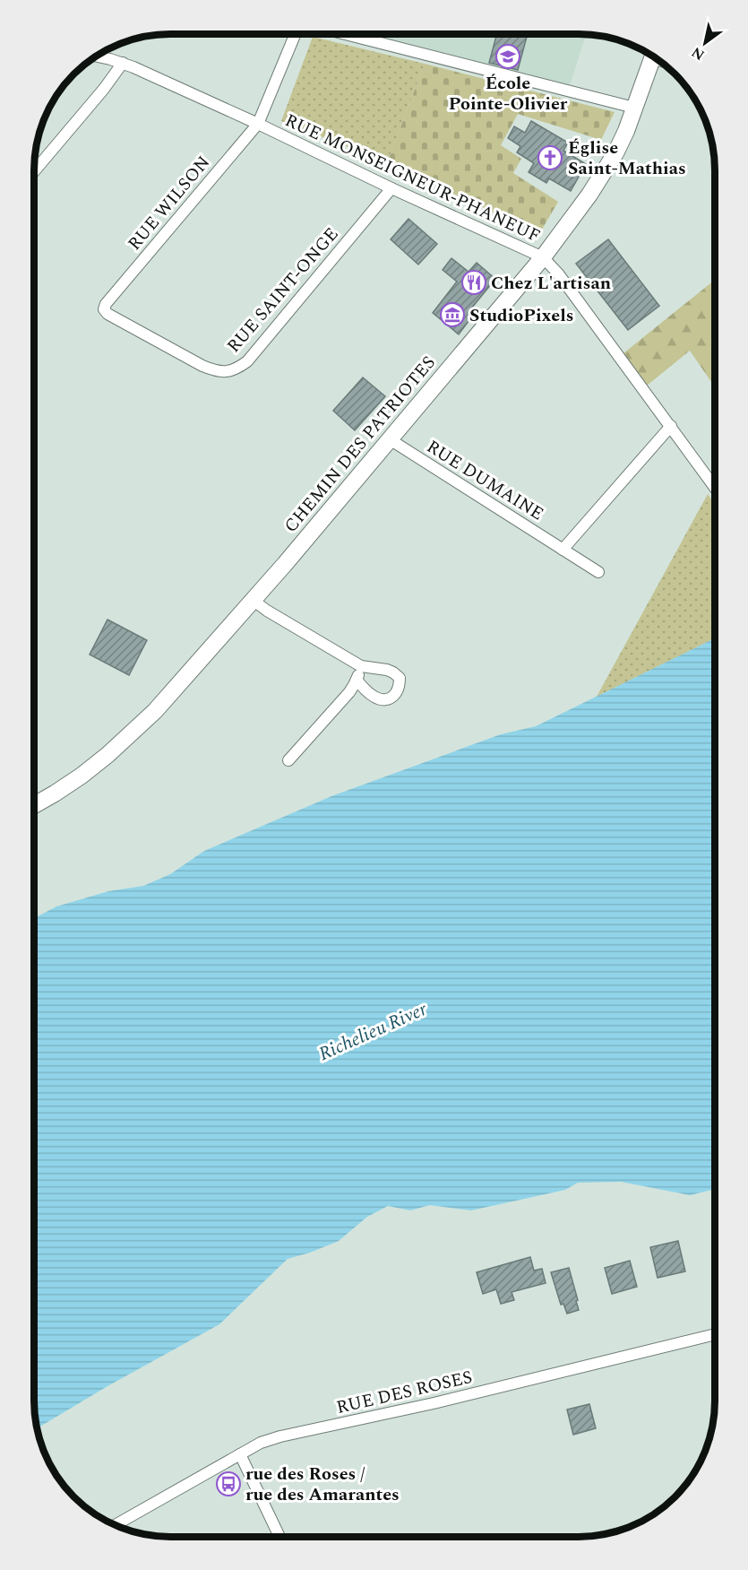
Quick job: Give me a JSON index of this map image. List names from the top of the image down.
{
  "streets": {
    "main road": ["CHEMIN DES PATRIOTES"],
    "street": [
      "RUE MONSEIGNEUR-PHANEUF",
      "RUE WILSON",
      "RUE SAINT-ONGE",
      "RUE DUMAINE",
      "RUE DES ROSES"
    ]
  },
  "crossings": [
    ["RUE MONSEIGNEUR-PHANEUF", "RUE WILSON"],
    ["RUE MONSEIGNEUR-PHANEUF", "RUE SAINT-ONGE"],
    ["RUE MONSEIGNEUR-PHANEUF", "CHEMIN DES PATRIOTES"],
    ["RUE WILSON", "RUE SAINT-ONGE"],
    ["CHEMIN DES PATRIOTES", "RUE DUMAINE"]
  ],
  "water": ["Richelieu River"],
  "places": {
    "school or university": ["École Pointe-Olivier"],
    "church": ["Église Saint-Mathias"],
    "restaurant": ["Chez L'artisan"],
    "museum": ["StudioPixels"],
    "bus stop": ["rue des Roses / rue des Amarantes"]
  },
  "north": "bottom left"
}
